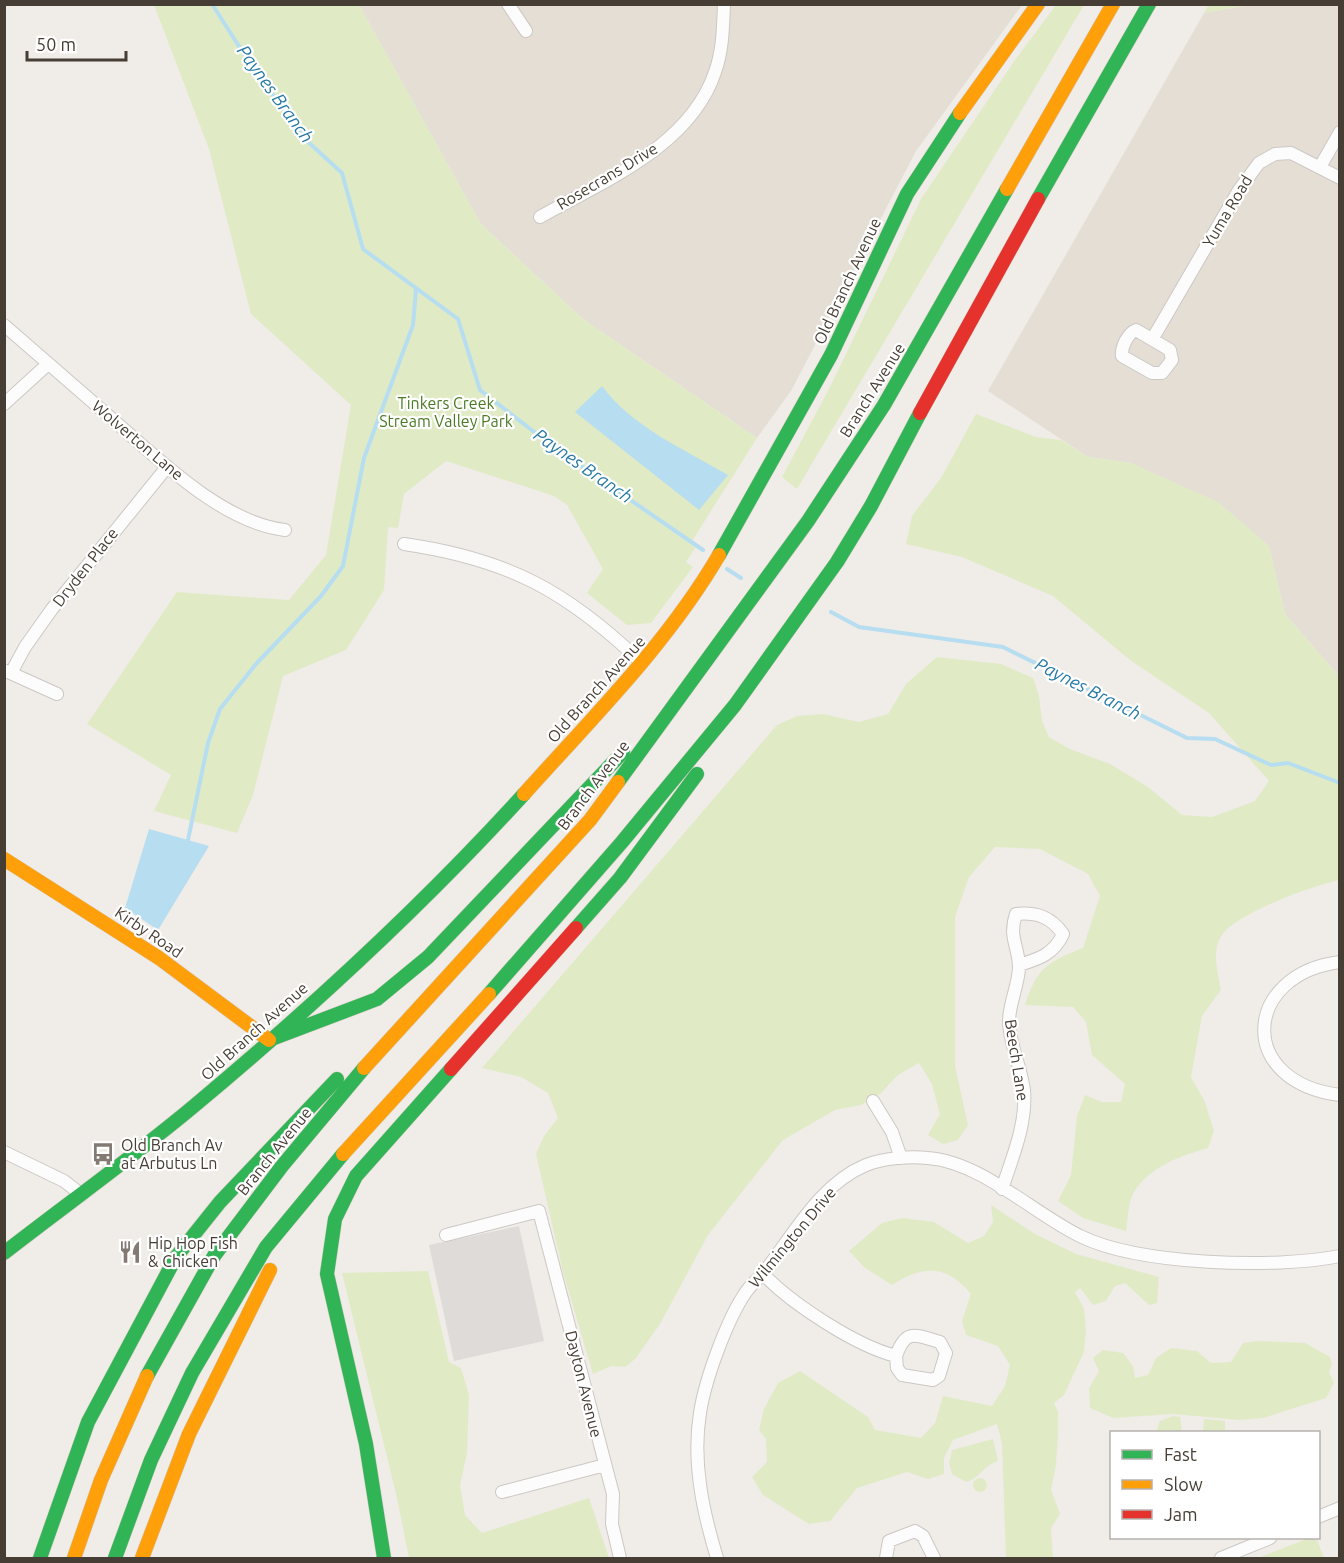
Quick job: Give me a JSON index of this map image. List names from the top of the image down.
{
  "streets": {
    "main road": ["Old Branch Avenue", "Branch Avenue", "Kirby Road"],
    "street": [
      "Rosecrans Drive",
      "Yuma Road",
      "Wolverton Lane",
      "Dryden Place",
      "Beech Lane",
      "Wilmington Drive",
      "Dayton Avenue"
    ]
  },
  "crossings": [
    ["Old Branch Avenue", "Kirby Road"],
    ["Wolverton Lane", "Dryden Place"],
    ["Beech Lane", "Wilmington Drive"]
  ],
  "water": ["Paynes Branch"],
  "parks": ["Tinkers Creek Stream Valley Park"],
  "places": {
    "bus stop": ["Old Branch Av at Arbutus Ln"],
    "restaurant": ["Hip Hop Fish & Chicken"]
  },
  "legend": ["Fast", "Slow", "Jam"],
  "scale_bar": "50 m"
}
